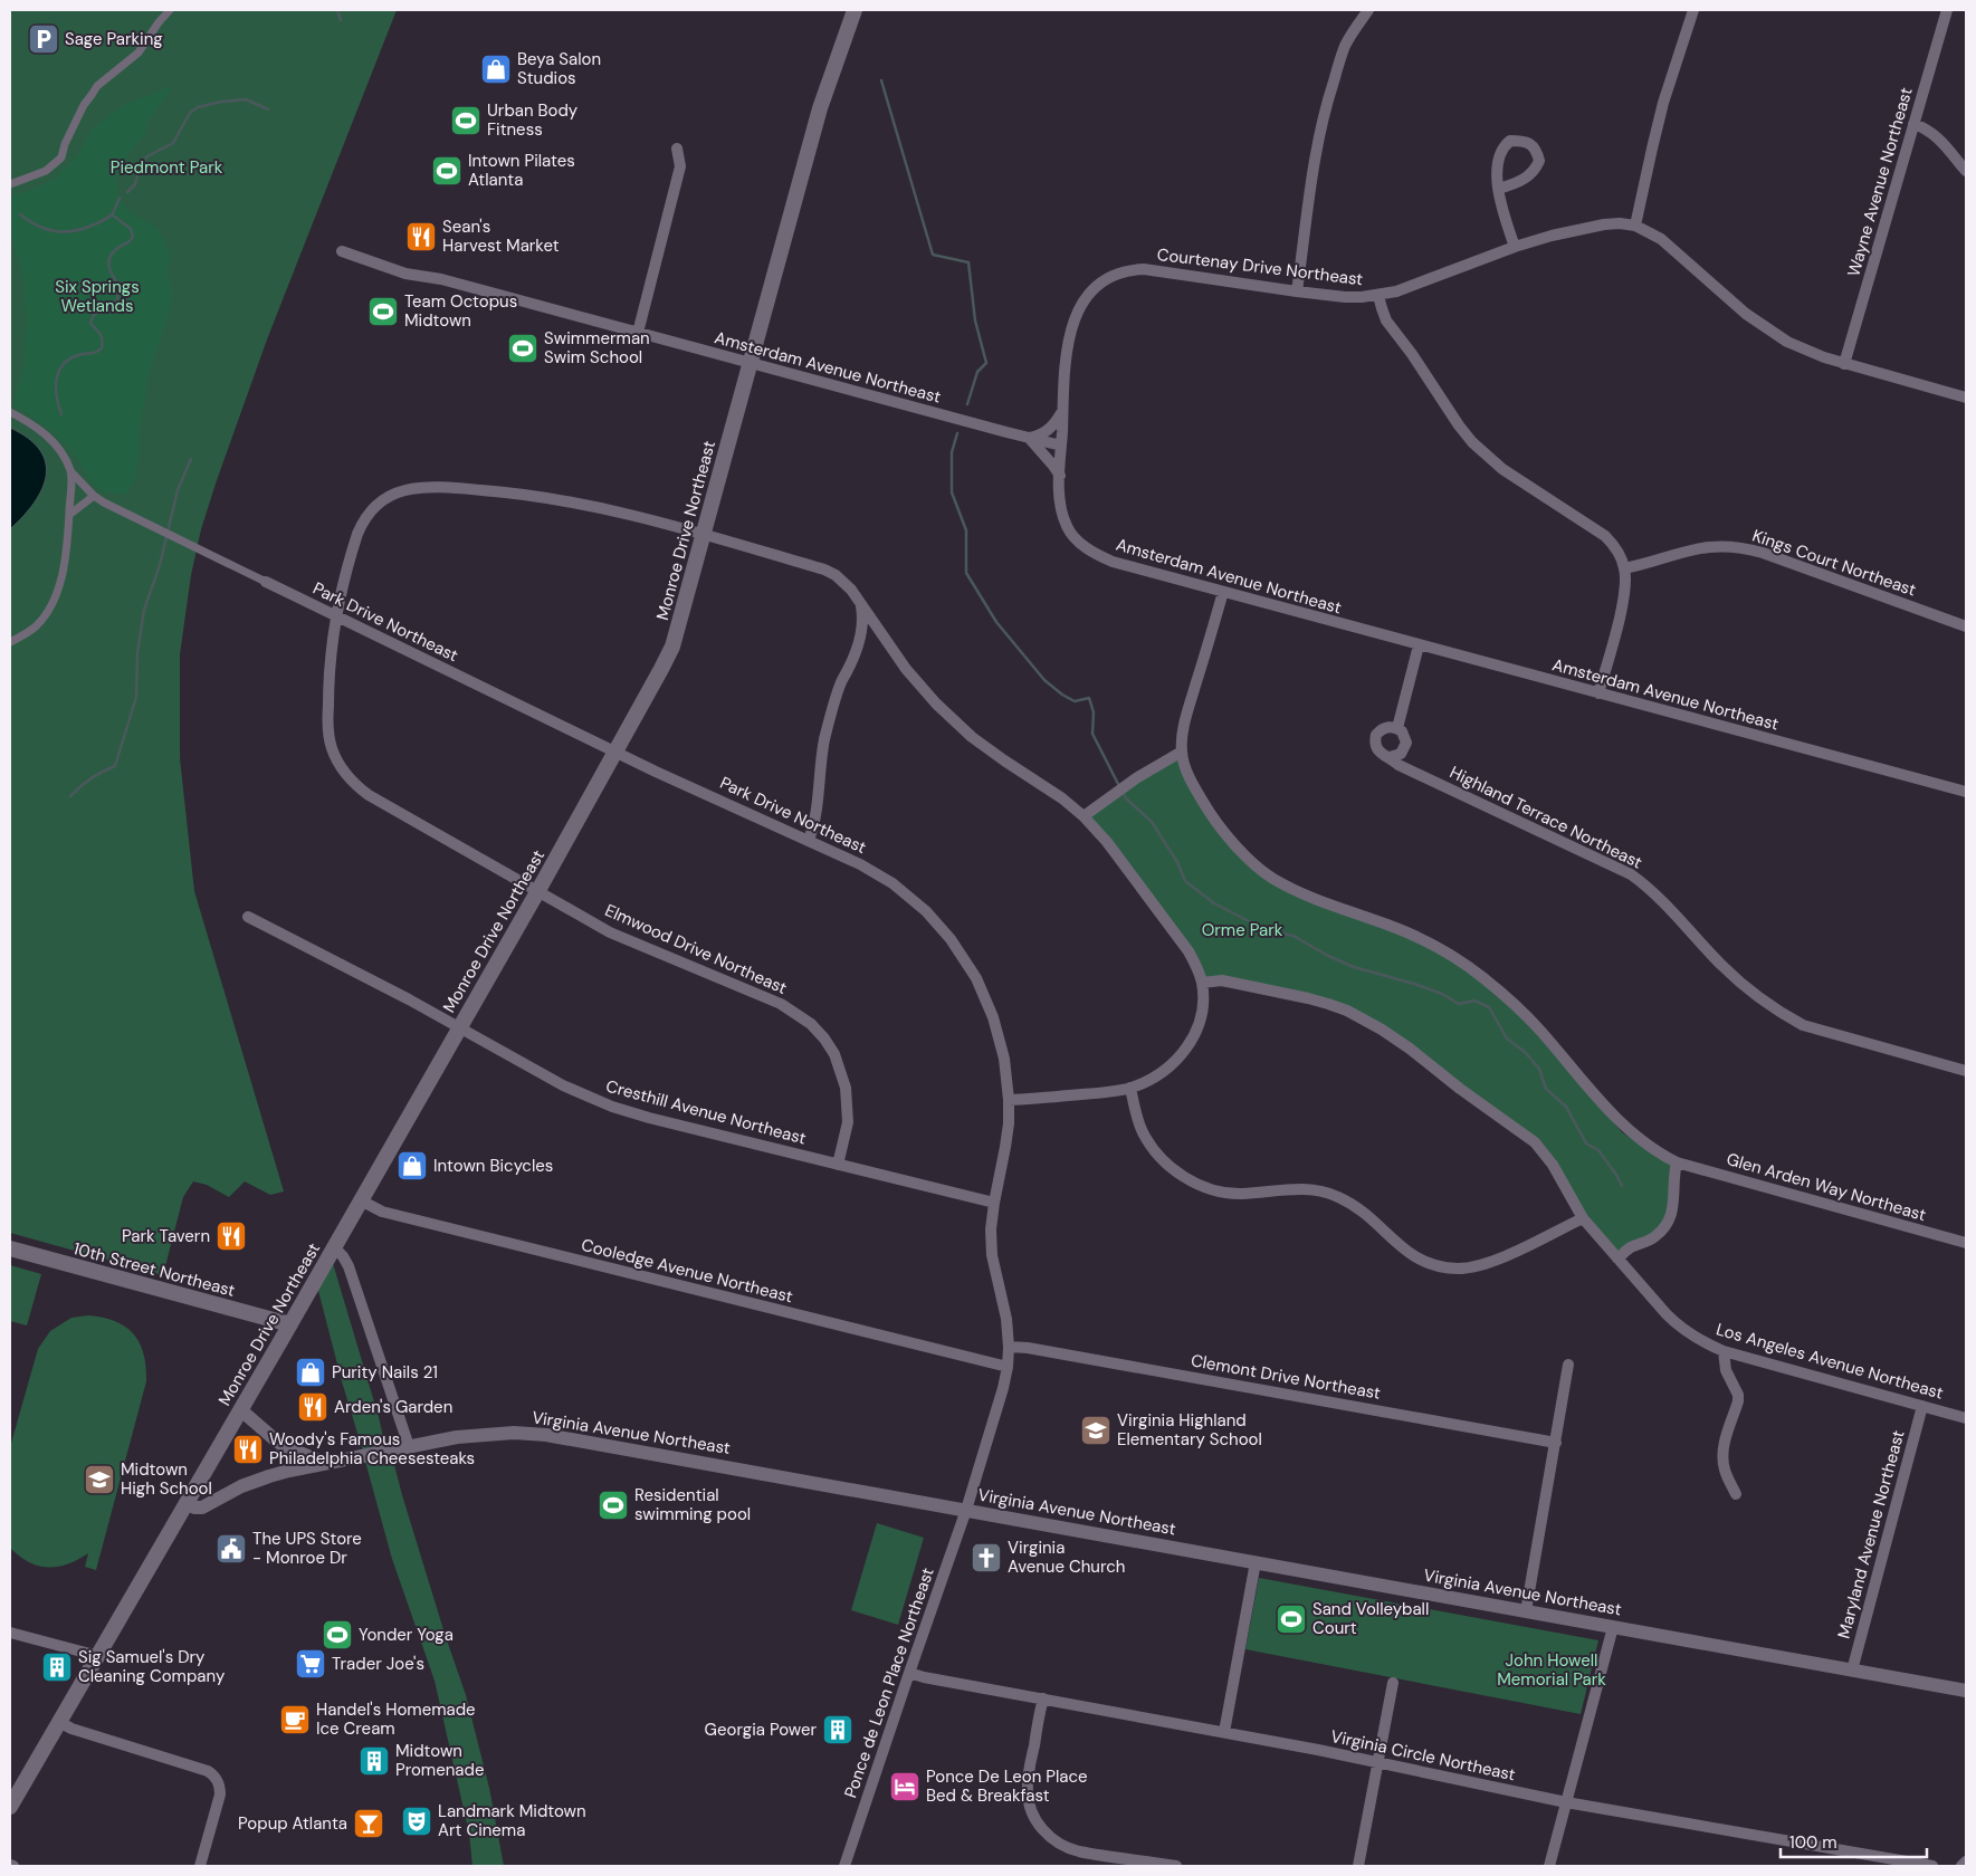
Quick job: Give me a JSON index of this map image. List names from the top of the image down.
{
  "streets": {
    "main road": ["Monroe Drive Northeast", "10th Street Northeast"],
    "street": [
      "Wayne Avenue Northeast",
      "Courtenay Drive Northeast",
      "Amsterdam Avenue Northeast",
      "Kings Court Northeast",
      "Park Drive Northeast",
      "Highland Terrace Northeast",
      "Elmwood Drive Northeast",
      "Cresthill Avenue Northeast",
      "Glen Arden Way Northeast",
      "Cooledge Avenue Northeast",
      "Los Angeles Avenue Northeast",
      "Clemont Drive Northeast",
      "Virginia Avenue Northeast",
      "Maryland Avenue Northeast",
      "Ponce de Leon Place Northeast",
      "Virginia Circle Northeast"
    ]
  },
  "crossings": [
    ["Wayne Avenue Northeast", "Courtenay Drive Northeast"],
    ["Courtenay Drive Northeast", "Amsterdam Avenue Northeast"],
    ["Amsterdam Avenue Northeast", "Monroe Drive Northeast"],
    ["Monroe Drive Northeast", "Park Drive Northeast"],
    ["Monroe Drive Northeast", "Elmwood Drive Northeast"],
    ["Monroe Drive Northeast", "Cresthill Avenue Northeast"],
    ["Monroe Drive Northeast", "10th Street Northeast"],
    ["Monroe Drive Northeast", "Cooledge Avenue Northeast"],
    ["Monroe Drive Northeast", "Virginia Avenue Northeast"],
    ["Park Drive Northeast", "Elmwood Drive Northeast"],
    ["Park Drive Northeast", "Cresthill Avenue Northeast"],
    ["Park Drive Northeast", "Cooledge Avenue Northeast"],
    ["Park Drive Northeast", "Clemont Drive Northeast"],
    ["Park Drive Northeast", "Virginia Avenue Northeast"],
    ["Park Drive Northeast", "Ponce de Leon Place Northeast"],
    ["Elmwood Drive Northeast", "Cresthill Avenue Northeast"],
    ["Elmwood Drive Northeast", "Los Angeles Avenue Northeast"],
    ["Los Angeles Avenue Northeast", "Maryland Avenue Northeast"],
    ["Virginia Avenue Northeast", "Maryland Avenue Northeast"],
    ["Virginia Avenue Northeast", "Ponce de Leon Place Northeast"],
    ["Ponce de Leon Place Northeast", "Virginia Circle Northeast"]
  ],
  "parks": [
    "Piedmont Park",
    "Six Springs Wetlands",
    "Orme Park",
    "John Howell Memorial Park"
  ],
  "places": {
    "parking": ["Sage Parking"],
    "shop": ["Beya Salon Studios", "Intown Bicycles", "Purity Nails 21"],
    "sports": [
      "Urban Body Fitness",
      "Intown Pilates Atlanta",
      "Team Octopus Midtown",
      "Swimmerman Swim School",
      "Residential swimming pool",
      "Sand Volleyball Court",
      "Yonder Yoga"
    ],
    "restaurant": [
      "Sean's Harvest Market",
      "Park Tavern",
      "Arden's Garden",
      "Woody's Famous Philadelphia Cheesesteaks"
    ],
    "school or university": ["Virginia Highland Elementary School", "Midtown High School"],
    "public building": ["The UPS Store - Monroe Dr"],
    "church": ["Virginia Avenue Church"],
    "supermarket": ["Trader Joe's"],
    "building": ["Sig Samuel's Dry Cleaning Company", "Georgia Power", "Midtown Promenade"],
    "cafe": ["Handel's Homemade Ice Cream"],
    "hotel": ["Ponce De Leon Place Bed & Breakfast"],
    "theatre": ["Landmark Midtown Art Cinema"],
    "bar": ["Popup Atlanta"]
  },
  "scale_bar": "100 m"
}
